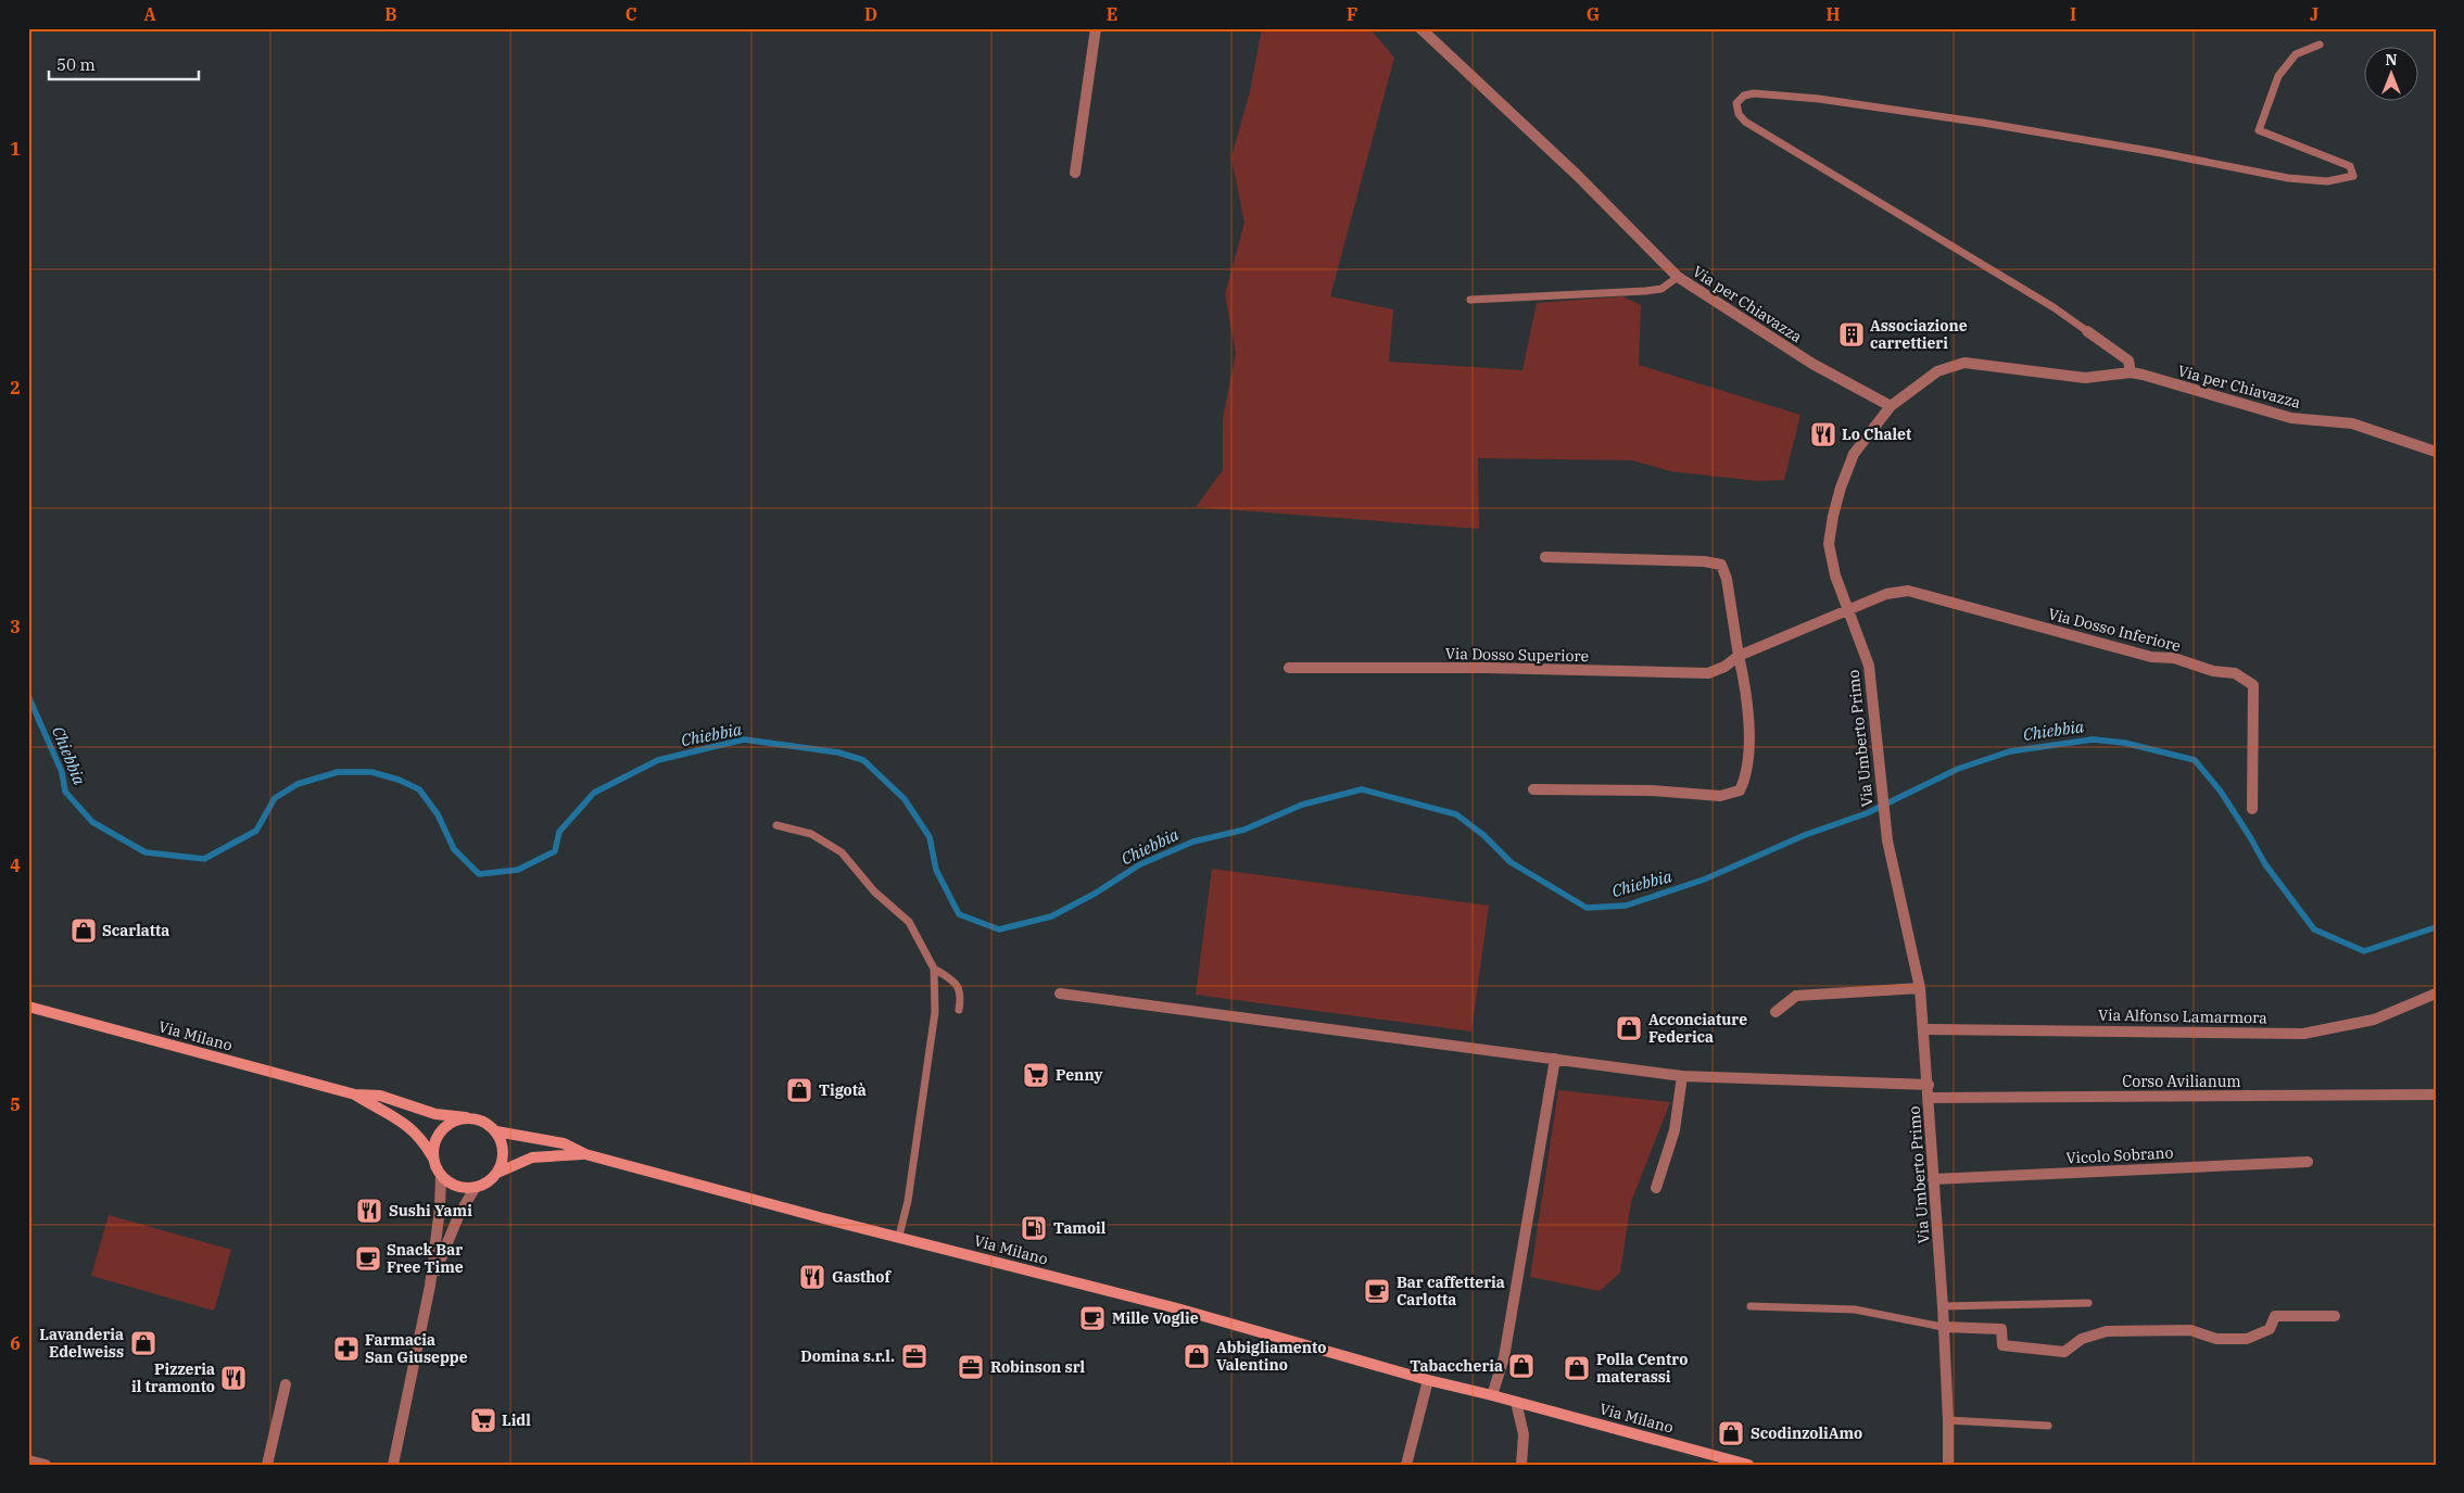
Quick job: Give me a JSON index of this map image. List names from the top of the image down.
{
  "streets": {
    "main road": ["Via Milano"],
    "street": [
      "Via per Chiavazza",
      "Via Dosso Inferiore",
      "Via Dosso Superiore",
      "Via Umberto Primo",
      "Via Alfonso Lamarmora",
      "Corso Avilianum",
      "Vicolo Sobrano"
    ]
  },
  "crossings": [
    ["Via per Chiavazza", "Via Umberto Primo"],
    ["Via Dosso Inferiore", "Via Dosso Superiore"],
    ["Via Dosso Inferiore", "Via Umberto Primo"],
    ["Via Dosso Superiore", "Via Umberto Primo"],
    ["Via Umberto Primo", "Via Alfonso Lamarmora"],
    ["Via Umberto Primo", "Corso Avilianum"],
    ["Via Umberto Primo", "Vicolo Sobrano"]
  ],
  "water": ["Chiebbia"],
  "places": {
    "building": ["Associazione carrettieri"],
    "restaurant": [
      "Lo Chalet",
      "Sushi Yami",
      "Gasthof",
      "Pizzeria il tramonto"
    ],
    "shop": [
      "Scarlatta",
      "Acconciature Federica",
      "Tigotà",
      "Lavanderia Edelweiss",
      "Abbigliamento Valentino",
      "Tabaccheria",
      "Polla Centro materassi",
      "ScodinzoliAmo"
    ],
    "supermarket": ["Penny", "Lidl"],
    "fuel station": ["Tamoil"],
    "cafe": ["Snack Bar Free Time", "Bar caffetteria Carlotta", "Mille Voglie"],
    "pharmacy": ["Farmacia San Giuseppe"],
    "office": ["Domina s.r.l.", "Robinson srl"]
  },
  "scale_bar": "50 m",
  "north": "top",
  "grid": {
    "columns": [
      "A",
      "B",
      "C",
      "D",
      "E",
      "F",
      "G",
      "H",
      "I",
      "J"
    ],
    "rows": [
      "1",
      "2",
      "3",
      "4",
      "5",
      "6"
    ]
  }
}
